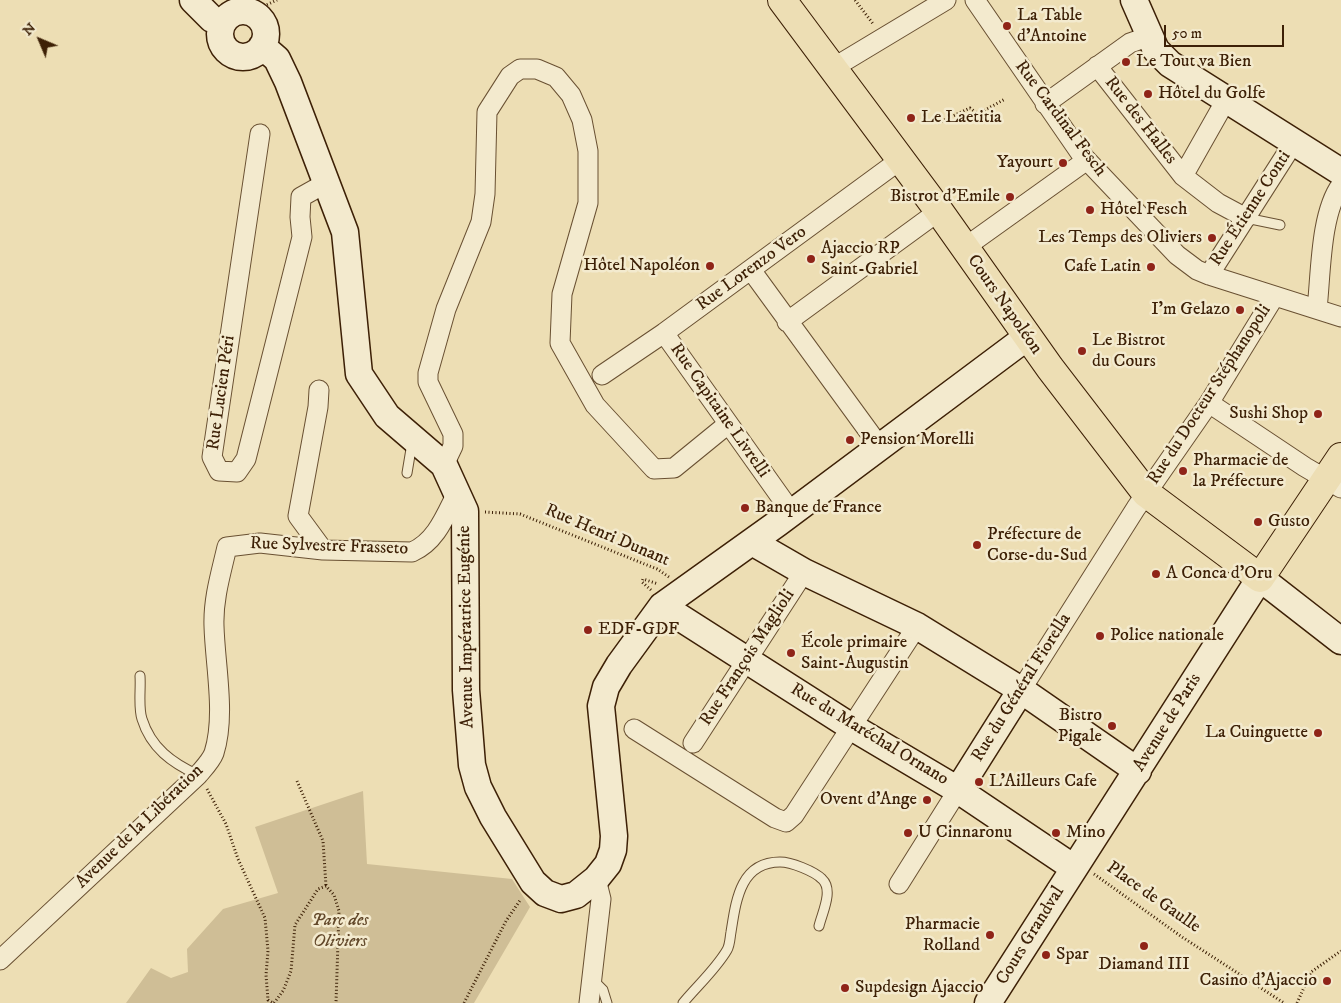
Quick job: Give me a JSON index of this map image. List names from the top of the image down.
{
  "streets": {
    "main road": [
      "Cours Napoléon",
      "Avenue Impératrice Eugénie",
      "Rue du Général Fiorella",
      "Avenue de Paris",
      "Rue du Maréchal Ornano",
      "Cours Grandval"
    ],
    "street": [
      "Rue Cardinal Fesch",
      "Rue des Halles",
      "Rue Étienne Conti",
      "Rue Lorenzo Vero",
      "Rue Lucien Péri",
      "Rue du Docteur Stéphanopoli",
      "Rue Capitaine Livrelli",
      "Rue Sylvestre Frasseto",
      "Rue François Maglioli",
      "Avenue de la Libération"
    ],
    "path": ["Rue Henri Dunant", "Place de Gaulle"]
  },
  "crossings": [
    ["Rue Cardinal Fesch", "Rue Étienne Conti"],
    ["Rue Cardinal Fesch", "Rue du Docteur Stéphanopoli"],
    ["Rue des Halles", "Rue Étienne Conti"],
    ["Rue Lorenzo Vero", "Cours Napoléon"],
    ["Rue Lorenzo Vero", "Rue Capitaine Livrelli"],
    ["Cours Napoléon", "Rue du Docteur Stéphanopoli"],
    ["Cours Napoléon", "Avenue Impératrice Eugénie"],
    ["Cours Napoléon", "Rue du Général Fiorella"],
    ["Cours Napoléon", "Avenue de Paris"],
    ["Rue Lucien Péri", "Avenue Impératrice Eugénie"],
    ["Rue du Docteur Stéphanopoli", "Rue du Général Fiorella"],
    ["Rue Capitaine Livrelli", "Avenue Impératrice Eugénie"],
    ["Rue Henri Dunant", "Rue Sylvestre Frasseto"],
    ["Rue Henri Dunant", "Avenue Impératrice Eugénie"],
    ["Rue Henri Dunant", "Rue du Maréchal Ornano"],
    ["Rue Sylvestre Frasseto", "Avenue Impératrice Eugénie"],
    ["Rue Sylvestre Frasseto", "Avenue de la Libération"],
    ["Avenue Impératrice Eugénie", "Rue du Maréchal Ornano"],
    ["Rue François Maglioli", "Rue du Maréchal Ornano"],
    ["Rue du Général Fiorella", "Rue du Maréchal Ornano"],
    ["Avenue de Paris", "Rue du Maréchal Ornano"],
    ["Avenue de Paris", "Place de Gaulle"],
    ["Avenue de Paris", "Cours Grandval"],
    ["Rue du Maréchal Ornano", "Place de Gaulle"],
    ["Rue du Maréchal Ornano", "Cours Grandval"],
    ["Place de Gaulle", "Cours Grandval"]
  ],
  "parks": ["Parc des Oliviers"],
  "places": [
    "La Table d'Antoine",
    "Le Tout va Bien",
    "Hôtel du Golfe",
    "Le Laetitia",
    "Yayourt",
    "Bistrot d'Emile",
    "Hôtel Fesch",
    "Les Temps des Oliviers",
    "Ajaccio RP Saint-Gabriel",
    "Hôtel Napoléon",
    "Cafe Latin",
    "I'm Gelazo",
    "Le Bistrot du Cours",
    "Sushi Shop",
    "Pension Morelli",
    "Pharmacie de la Préfecture",
    "Banque de France",
    "Gusto",
    "Préfecture de Corse-du-Sud",
    "A Conca d'Oru",
    "EDF-GDF",
    "Police nationale",
    "École primaire Saint-Augustin",
    "Bistro Pigale",
    "La Cuinguette",
    "L'Ailleurs Cafe",
    "Ovent d'Ange",
    "U Cinnaronu",
    "Mino",
    "Pharmacie Rolland",
    "Diamand III",
    "Spar",
    "Casino d'Ajaccio",
    "Supdesign Ajaccio"
  ],
  "scale_bar": "50 m",
  "north": "top left"
}
